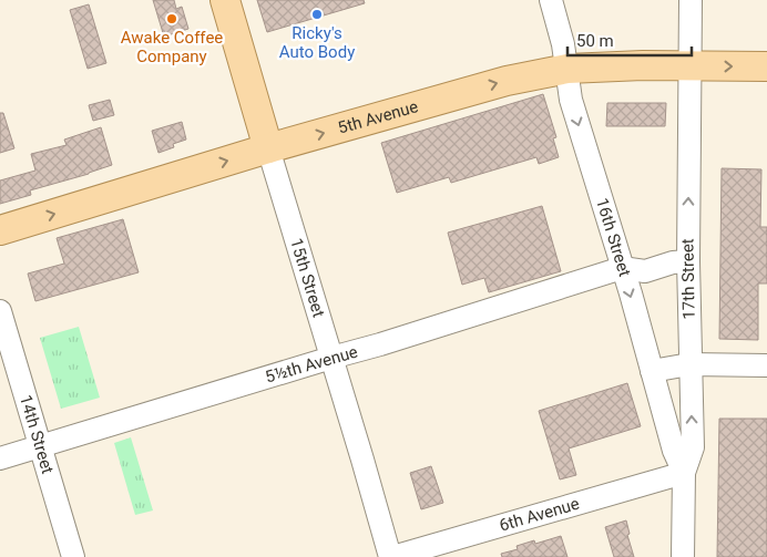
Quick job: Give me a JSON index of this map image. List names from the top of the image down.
{
  "streets": {
    "main road": ["5th Avenue", "15th Street"],
    "street": [
      "16th Street",
      "17th Street",
      "5½th Avenue",
      "14th Street",
      "6th Avenue"
    ]
  },
  "crossings": [
    ["5th Avenue", "16th Street"],
    ["5th Avenue", "15th Street"],
    ["5th Avenue", "17th Street"],
    ["16th Street", "17th Street"],
    ["16th Street", "5½th Avenue"],
    ["16th Street", "6th Avenue"],
    ["15th Street", "5½th Avenue"],
    ["15th Street", "6th Avenue"],
    ["17th Street", "6th Avenue"],
    ["5½th Avenue", "14th Street"]
  ],
  "one_way": ["5th Avenue", "16th Street", "17th Street"],
  "places": ["Ricky's Auto Body", "Awake Coffee Company"],
  "scale_bar": "50 m"
}
